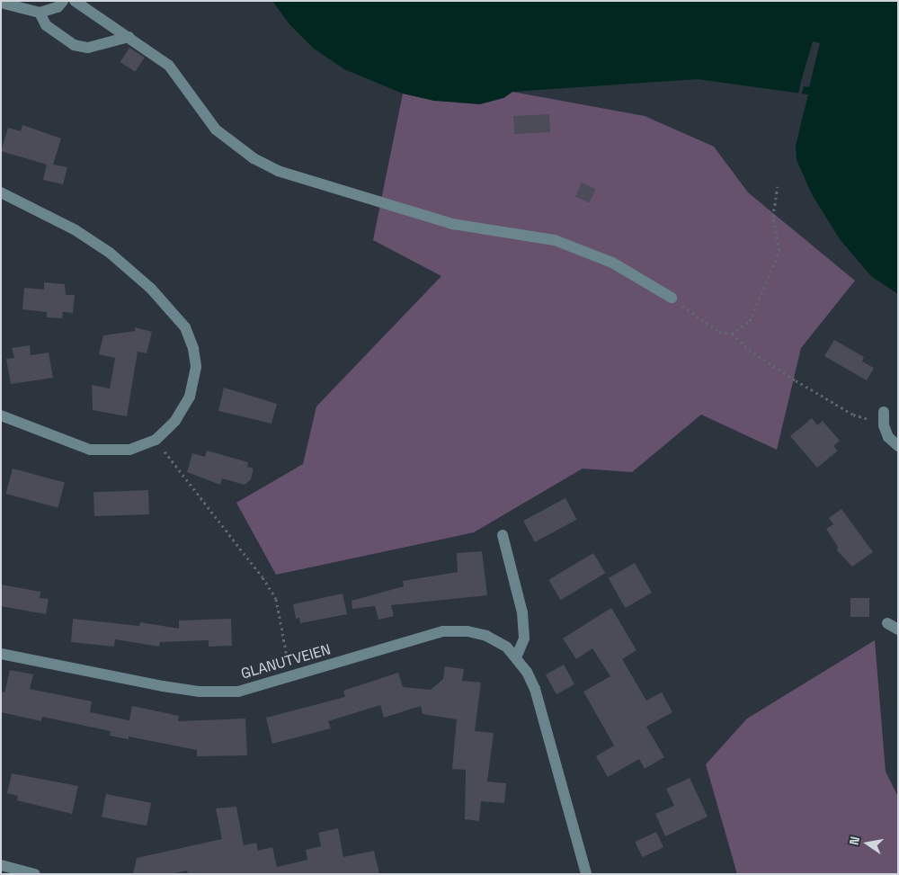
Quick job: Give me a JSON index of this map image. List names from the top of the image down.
{
  "streets": {
    "street": ["GLANUTVEIEN"]
  },
  "north": "left"
}
